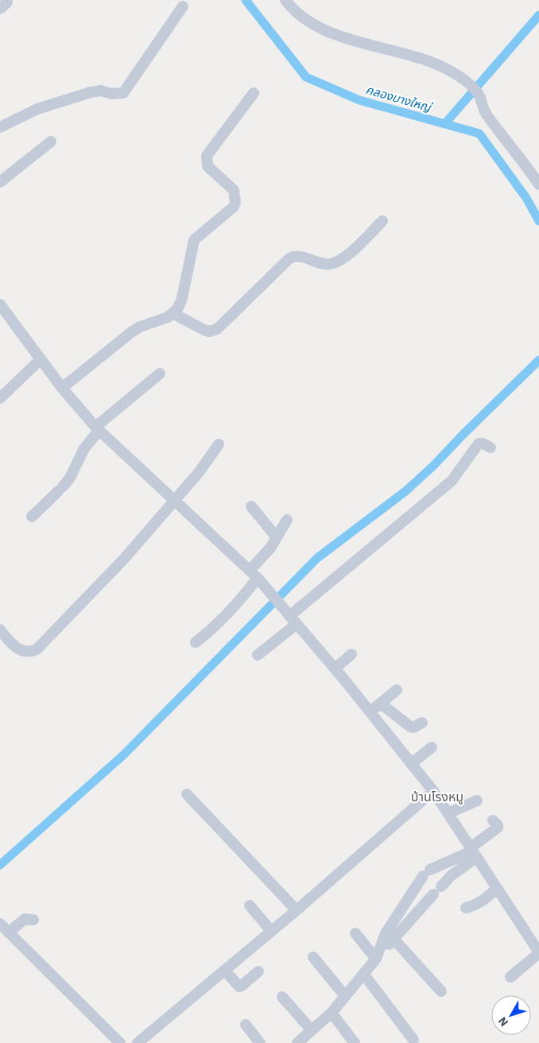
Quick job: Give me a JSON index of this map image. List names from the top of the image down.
{
  "districts": ["บ้านโรงหมู"],
  "water": ["คลองบางใหญ่"],
  "north": "bottom left"
}
